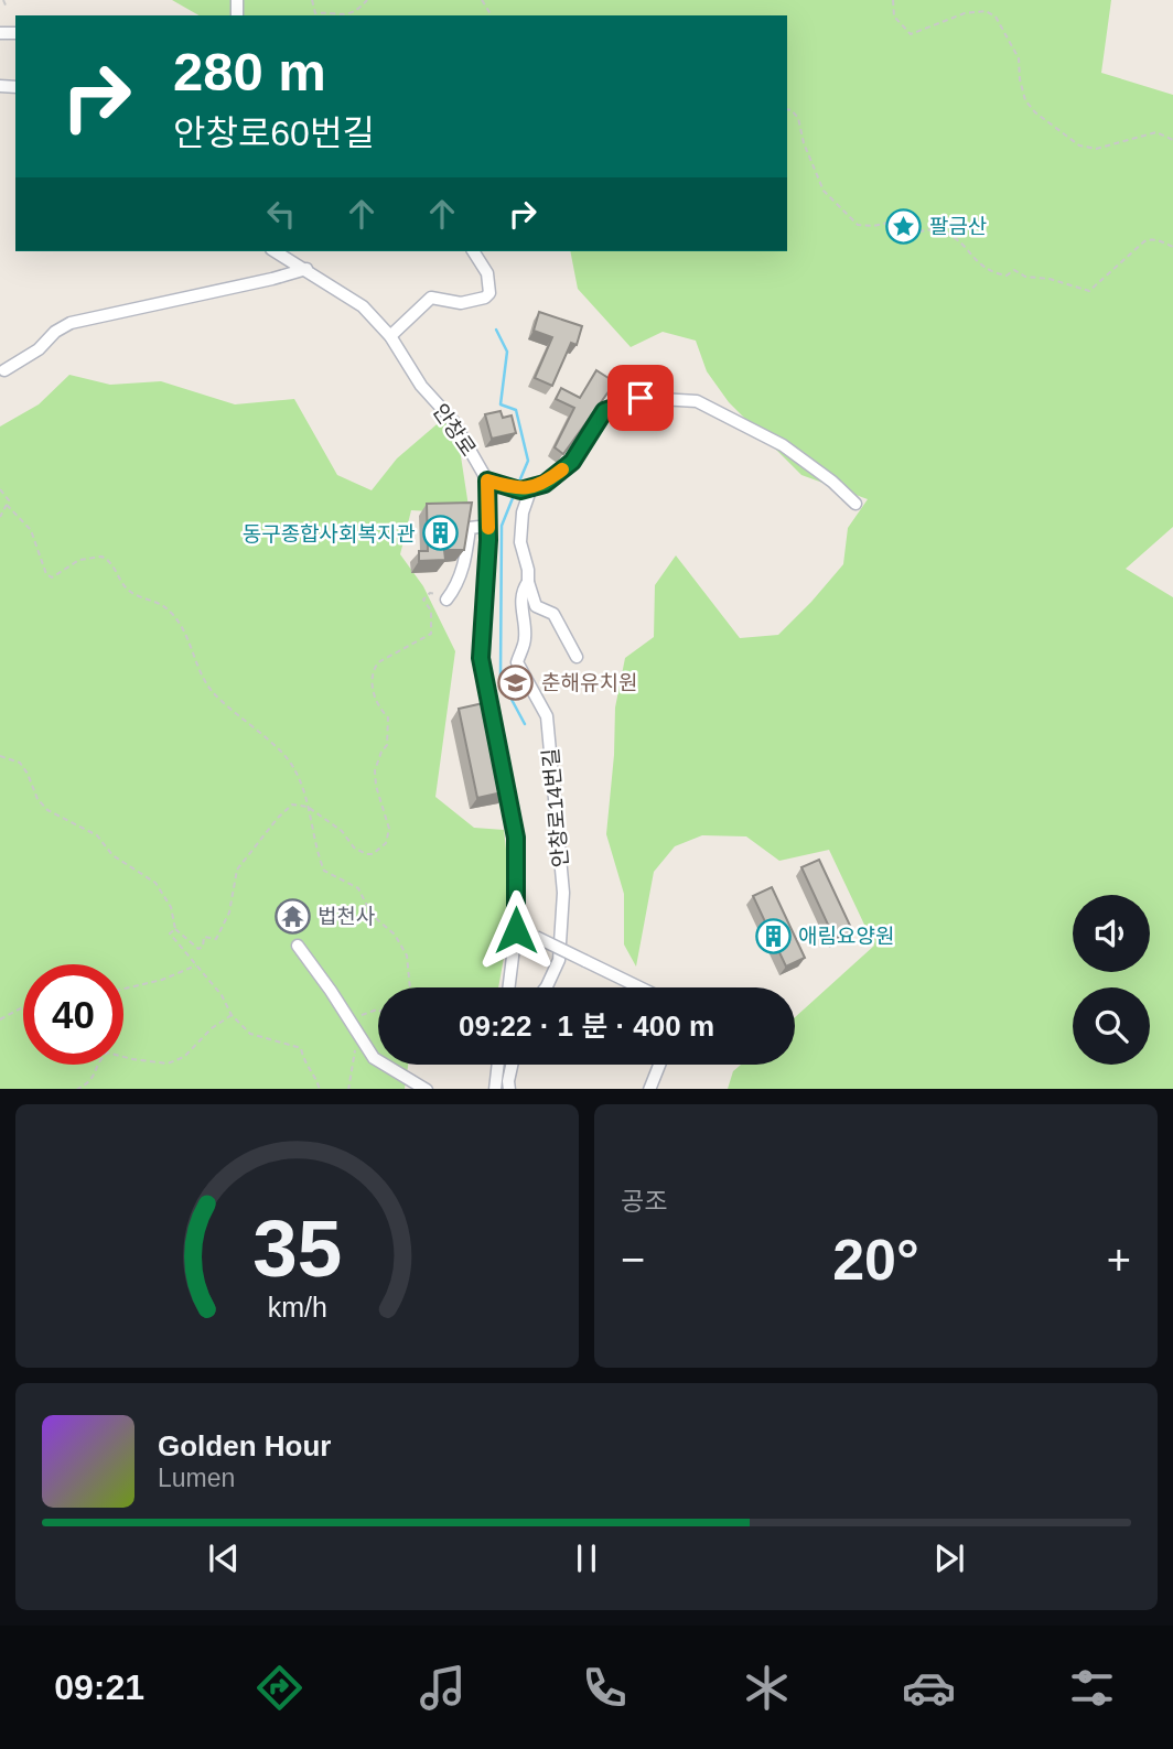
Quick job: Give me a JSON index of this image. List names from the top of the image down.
{
  "streets": {
    "street": ["안창로", "안창로14번길"]
  },
  "places": {
    "place": ["팔금산"],
    "building": ["동구종합사회복지관", "애림요양원"],
    "school or university": ["춘해유치원"],
    "temple": ["법천사"]
  },
  "page": {
    "turn": ["280 m", "안창로60번길"],
    "limit": "40",
    "trip": "09:22 · 1 분 · 400 m",
    "tile": "공조",
    "heat": ["−", "20°", "+"],
    "song": ["Golden Hour", "Lumen"],
    "tabs": "09:21",
    "gauge": ["35", "km/h"]
  }
}
